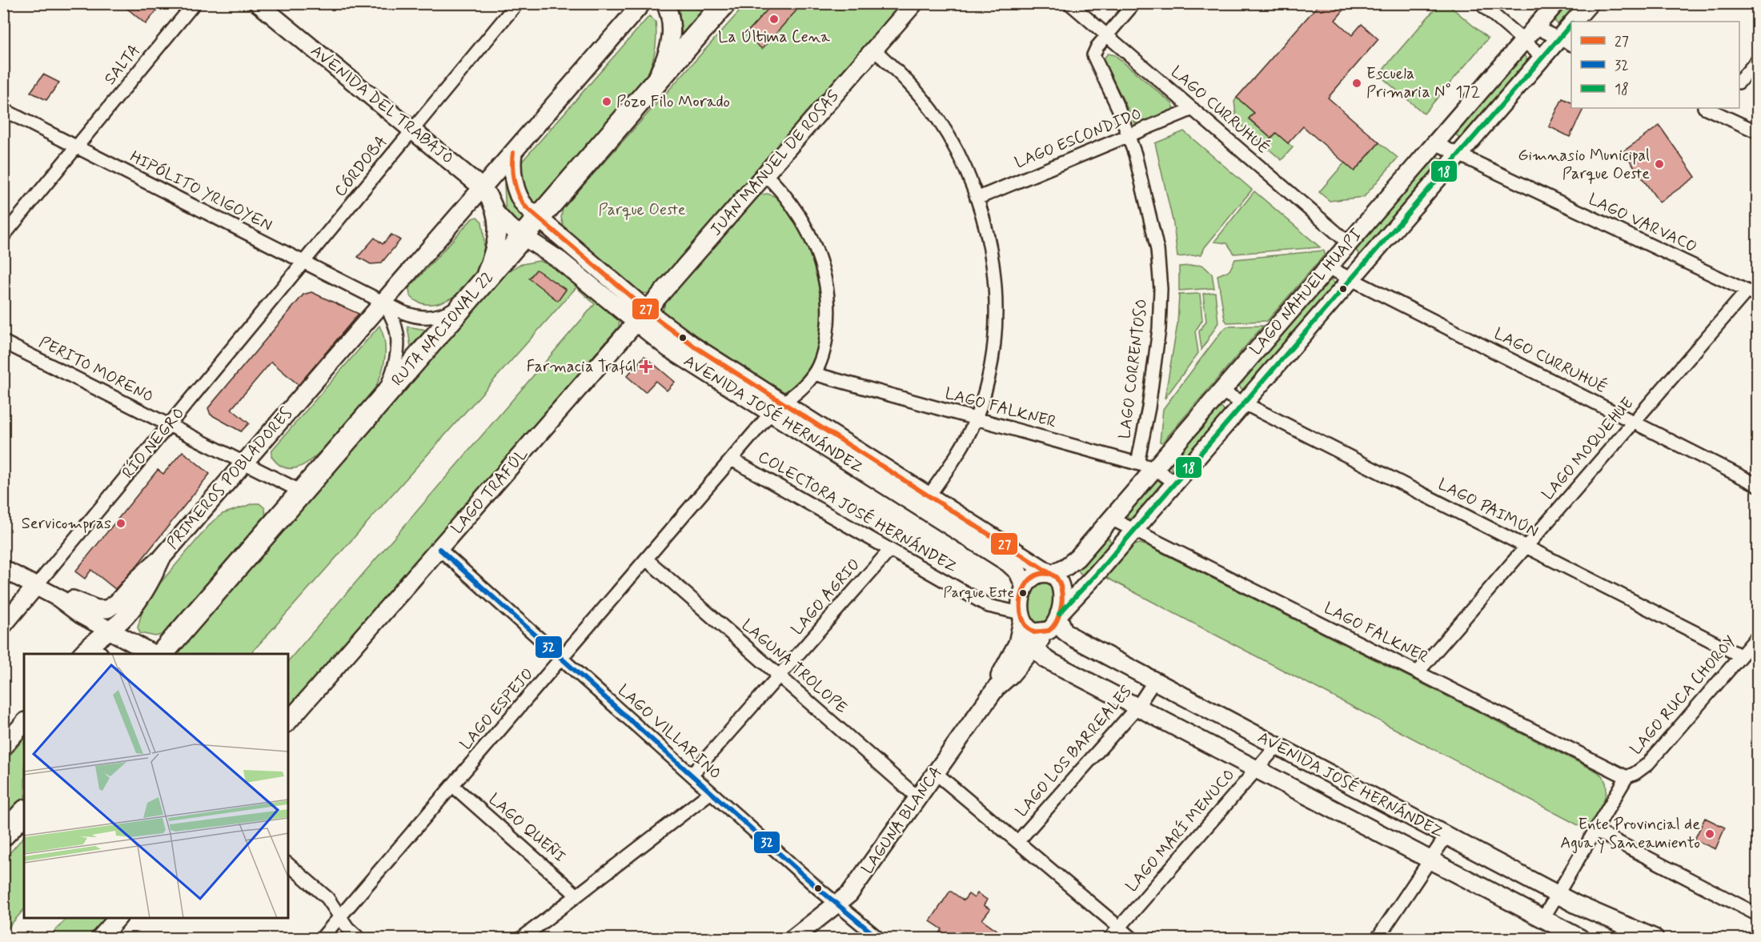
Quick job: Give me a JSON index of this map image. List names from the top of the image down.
{
  "streets": {
    "highway": ["RUTA NACIONAL 22"],
    "street": [
      "SALTA",
      "AVENIDA DEL TRABAJO",
      "LAGO CURRUHUÉ",
      "LAGO ESCONDIDO",
      "JUAN MANUEL DE ROSAS",
      "CÓRDOBA",
      "HIPÓLITO YRIGOYEN",
      "LAGO VARVACO",
      "LAGO NAHUEL HUAPI",
      "LAGO CORRENTOSO",
      "PERITO MORENO",
      "LAGO FALKNER",
      "AVENIDA JOSÉ HERNÁNDEZ",
      "RÍO NEGRO",
      "LAGO MOQUEHUE",
      "PRIMEROS POBLADORES",
      "LAGO TRAFÚL",
      "LAGO PAIMÚN",
      "COLECTORA JOSÉ HERNÁNDEZ",
      "LAGO AGRIO",
      "LAGUNA TROLOPE",
      "LAGO RUCA CHOROY",
      "LAGO ESPEJO",
      "LAGO VILLARINO",
      "LAGO LOS BARREALES",
      "LAGUNA BLANCA",
      "LAGO QUEÑI",
      "LAGO MARÍ MENUCO"
    ]
  },
  "crossings": [
    ["SALTA", "HIPÓLITO YRIGOYEN"],
    ["AVENIDA DEL TRABAJO", "CÓRDOBA"],
    ["AVENIDA DEL TRABAJO", "HIPÓLITO YRIGOYEN"],
    ["AVENIDA DEL TRABAJO", "RUTA NACIONAL 22"],
    ["AVENIDA DEL TRABAJO", "AVENIDA JOSÉ HERNÁNDEZ"],
    ["AVENIDA DEL TRABAJO", "PRIMEROS POBLADORES"],
    ["LAGO CURRUHUÉ", "LAGO ESCONDIDO"],
    ["LAGO CURRUHUÉ", "LAGO NAHUEL HUAPI"],
    ["LAGO CURRUHUÉ", "LAGO CORRENTOSO"],
    ["LAGO CURRUHUÉ", "LAGO MOQUEHUE"],
    ["LAGO ESCONDIDO", "LAGO CORRENTOSO"],
    ["JUAN MANUEL DE ROSAS", "AVENIDA JOSÉ HERNÁNDEZ"],
    ["JUAN MANUEL DE ROSAS", "LAGO TRAFÚL"],
    ["CÓRDOBA", "HIPÓLITO YRIGOYEN"],
    ["CÓRDOBA", "RÍO NEGRO"],
    ["HIPÓLITO YRIGOYEN", "RUTA NACIONAL 22"],
    ["HIPÓLITO YRIGOYEN", "RÍO NEGRO"],
    ["HIPÓLITO YRIGOYEN", "PRIMEROS POBLADORES"],
    ["LAGO VARVACO", "LAGO NAHUEL HUAPI"],
    ["LAGO VARVACO", "LAGO MOQUEHUE"],
    ["LAGO NAHUEL HUAPI", "LAGO FALKNER"],
    ["LAGO NAHUEL HUAPI", "AVENIDA JOSÉ HERNÁNDEZ"],
    ["LAGO NAHUEL HUAPI", "LAGO PAIMÚN"],
    ["LAGO NAHUEL HUAPI", "COLECTORA JOSÉ HERNÁNDEZ"],
    ["LAGO NAHUEL HUAPI", "LAGUNA BLANCA"],
    ["RUTA NACIONAL 22", "PERITO MORENO"],
    ["RUTA NACIONAL 22", "AVENIDA JOSÉ HERNÁNDEZ"],
    ["LAGO CORRENTOSO", "LAGO FALKNER"],
    ["PERITO MORENO", "RÍO NEGRO"],
    ["PERITO MORENO", "PRIMEROS POBLADORES"],
    ["LAGO FALKNER", "LAGO MOQUEHUE"],
    ["LAGO FALKNER", "LAGO RUCA CHOROY"],
    ["LAGO FALKNER", "LAGO ESPEJO"],
    ["AVENIDA JOSÉ HERNÁNDEZ", "LAGO TRAFÚL"],
    ["AVENIDA JOSÉ HERNÁNDEZ", "COLECTORA JOSÉ HERNÁNDEZ"],
    ["AVENIDA JOSÉ HERNÁNDEZ", "LAGO RUCA CHOROY"],
    ["AVENIDA JOSÉ HERNÁNDEZ", "LAGO ESPEJO"],
    ["AVENIDA JOSÉ HERNÁNDEZ", "LAGO LOS BARREALES"],
    ["AVENIDA JOSÉ HERNÁNDEZ", "LAGUNA BLANCA"],
    ["AVENIDA JOSÉ HERNÁNDEZ", "LAGO MARÍ MENUCO"],
    ["LAGO MOQUEHUE", "LAGO PAIMÚN"],
    ["LAGO TRAFÚL", "LAGO VILLARINO"],
    ["LAGO PAIMÚN", "LAGO RUCA CHOROY"],
    ["COLECTORA JOSÉ HERNÁNDEZ", "LAGO AGRIO"],
    ["COLECTORA JOSÉ HERNÁNDEZ", "LAGO ESPEJO"],
    ["COLECTORA JOSÉ HERNÁNDEZ", "LAGUNA BLANCA"],
    ["LAGO AGRIO", "LAGUNA TROLOPE"],
    ["LAGO AGRIO", "LAGO VILLARINO"],
    ["LAGUNA TROLOPE", "LAGO ESPEJO"],
    ["LAGUNA TROLOPE", "LAGUNA BLANCA"],
    ["LAGO ESPEJO", "LAGO VILLARINO"],
    ["LAGO ESPEJO", "LAGO QUEÑI"],
    ["LAGO VILLARINO", "LAGUNA BLANCA"]
  ],
  "parks": ["Parque Oeste"],
  "places": {
    "other": [
      "La Última Cena",
      "Escuela Primaria N° 172",
      "Pozo Filo Morado",
      "Gimnasio Municipal Parque Oeste",
      "Servicompras",
      "Parque Este",
      "Ente Provincial de Agua y Saneamiento"
    ],
    "health": ["Farmacia Trafúl"]
  },
  "lines": ["transit line 18", "transit line 27", "transit line 32"],
  "legend": ["27", "32", "18"]
}
